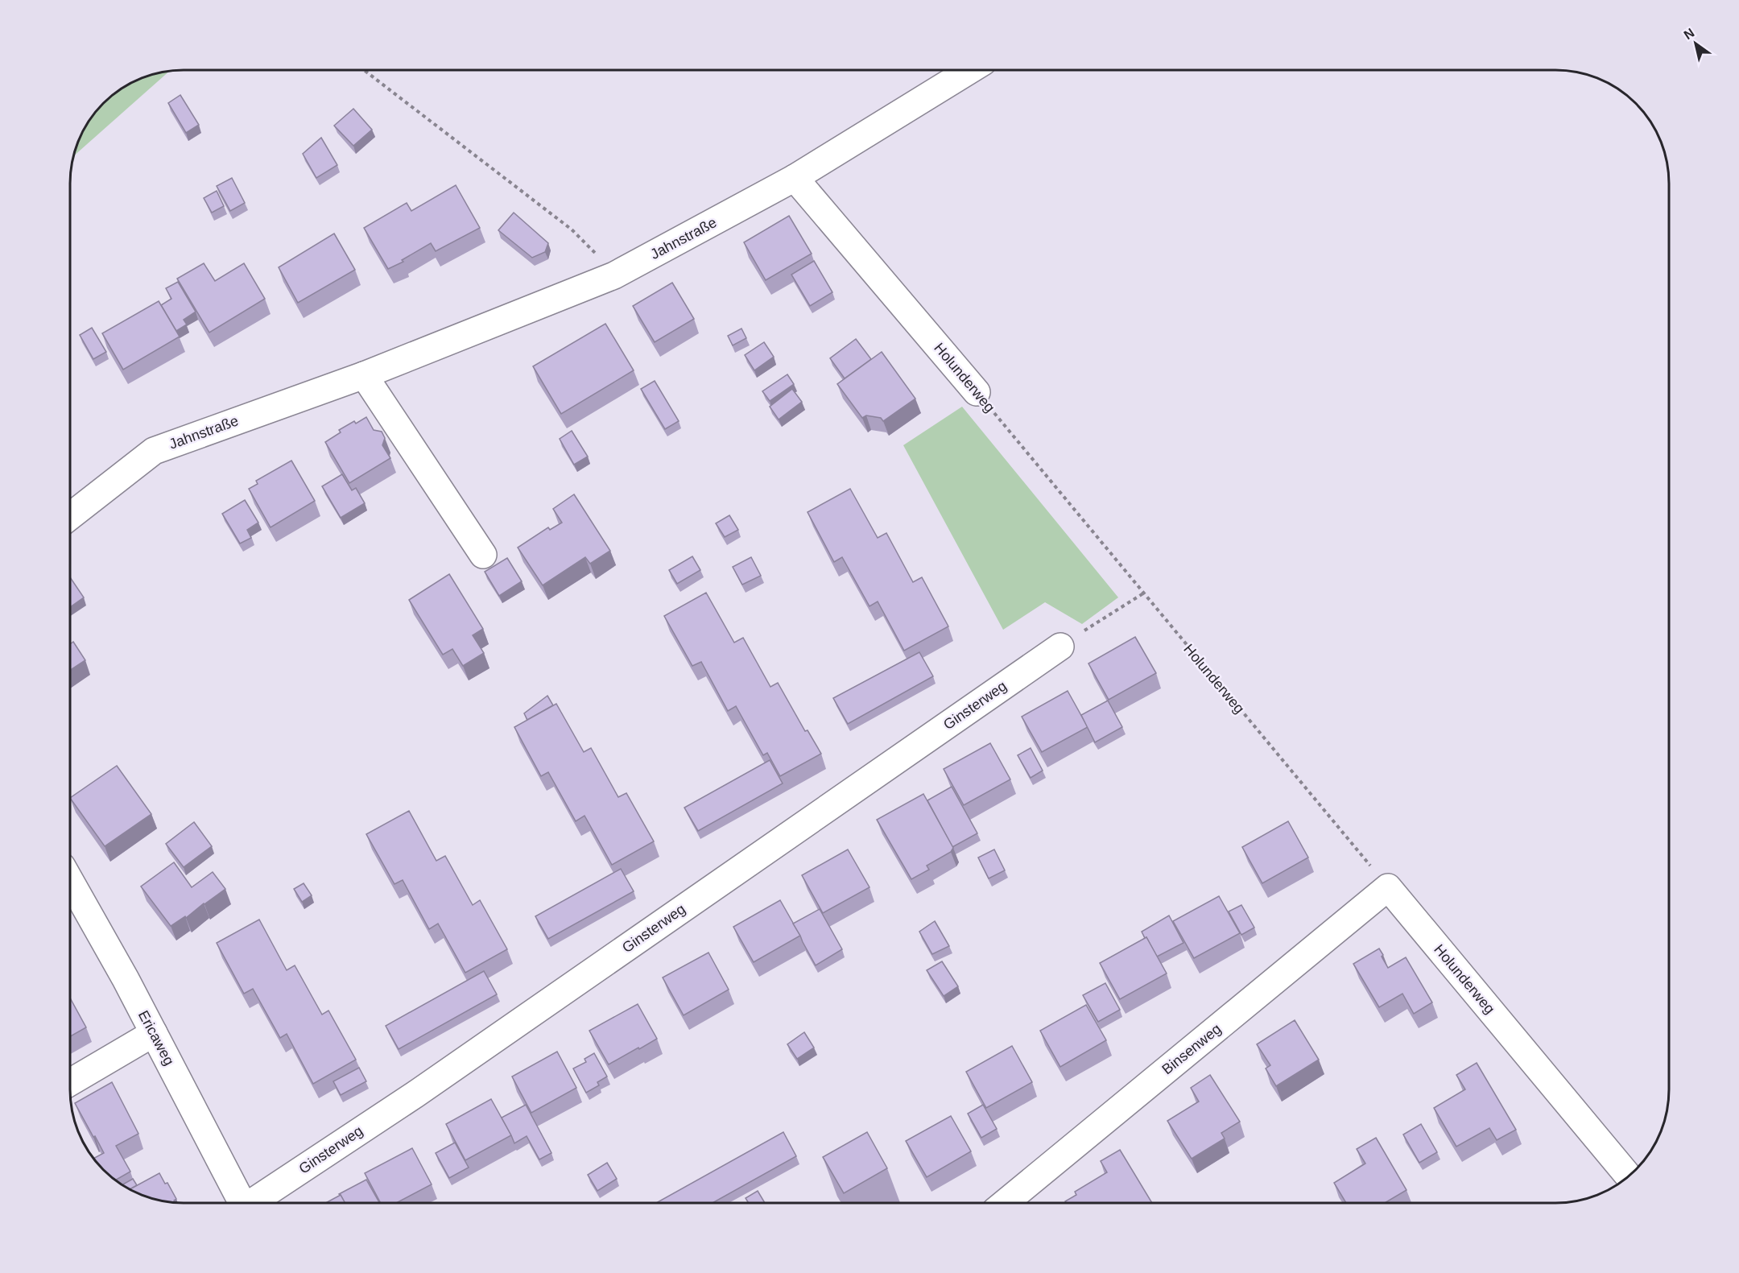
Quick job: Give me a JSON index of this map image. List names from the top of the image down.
{
  "streets": {
    "street": [
      "Jahnstraße",
      "Holunderweg",
      "Ginsterweg",
      "Ericaweg",
      "Binsenweg"
    ]
  },
  "crossings": [
    ["Jahnstraße", "Holunderweg"],
    ["Holunderweg", "Binsenweg"]
  ],
  "north": "top left"
}
